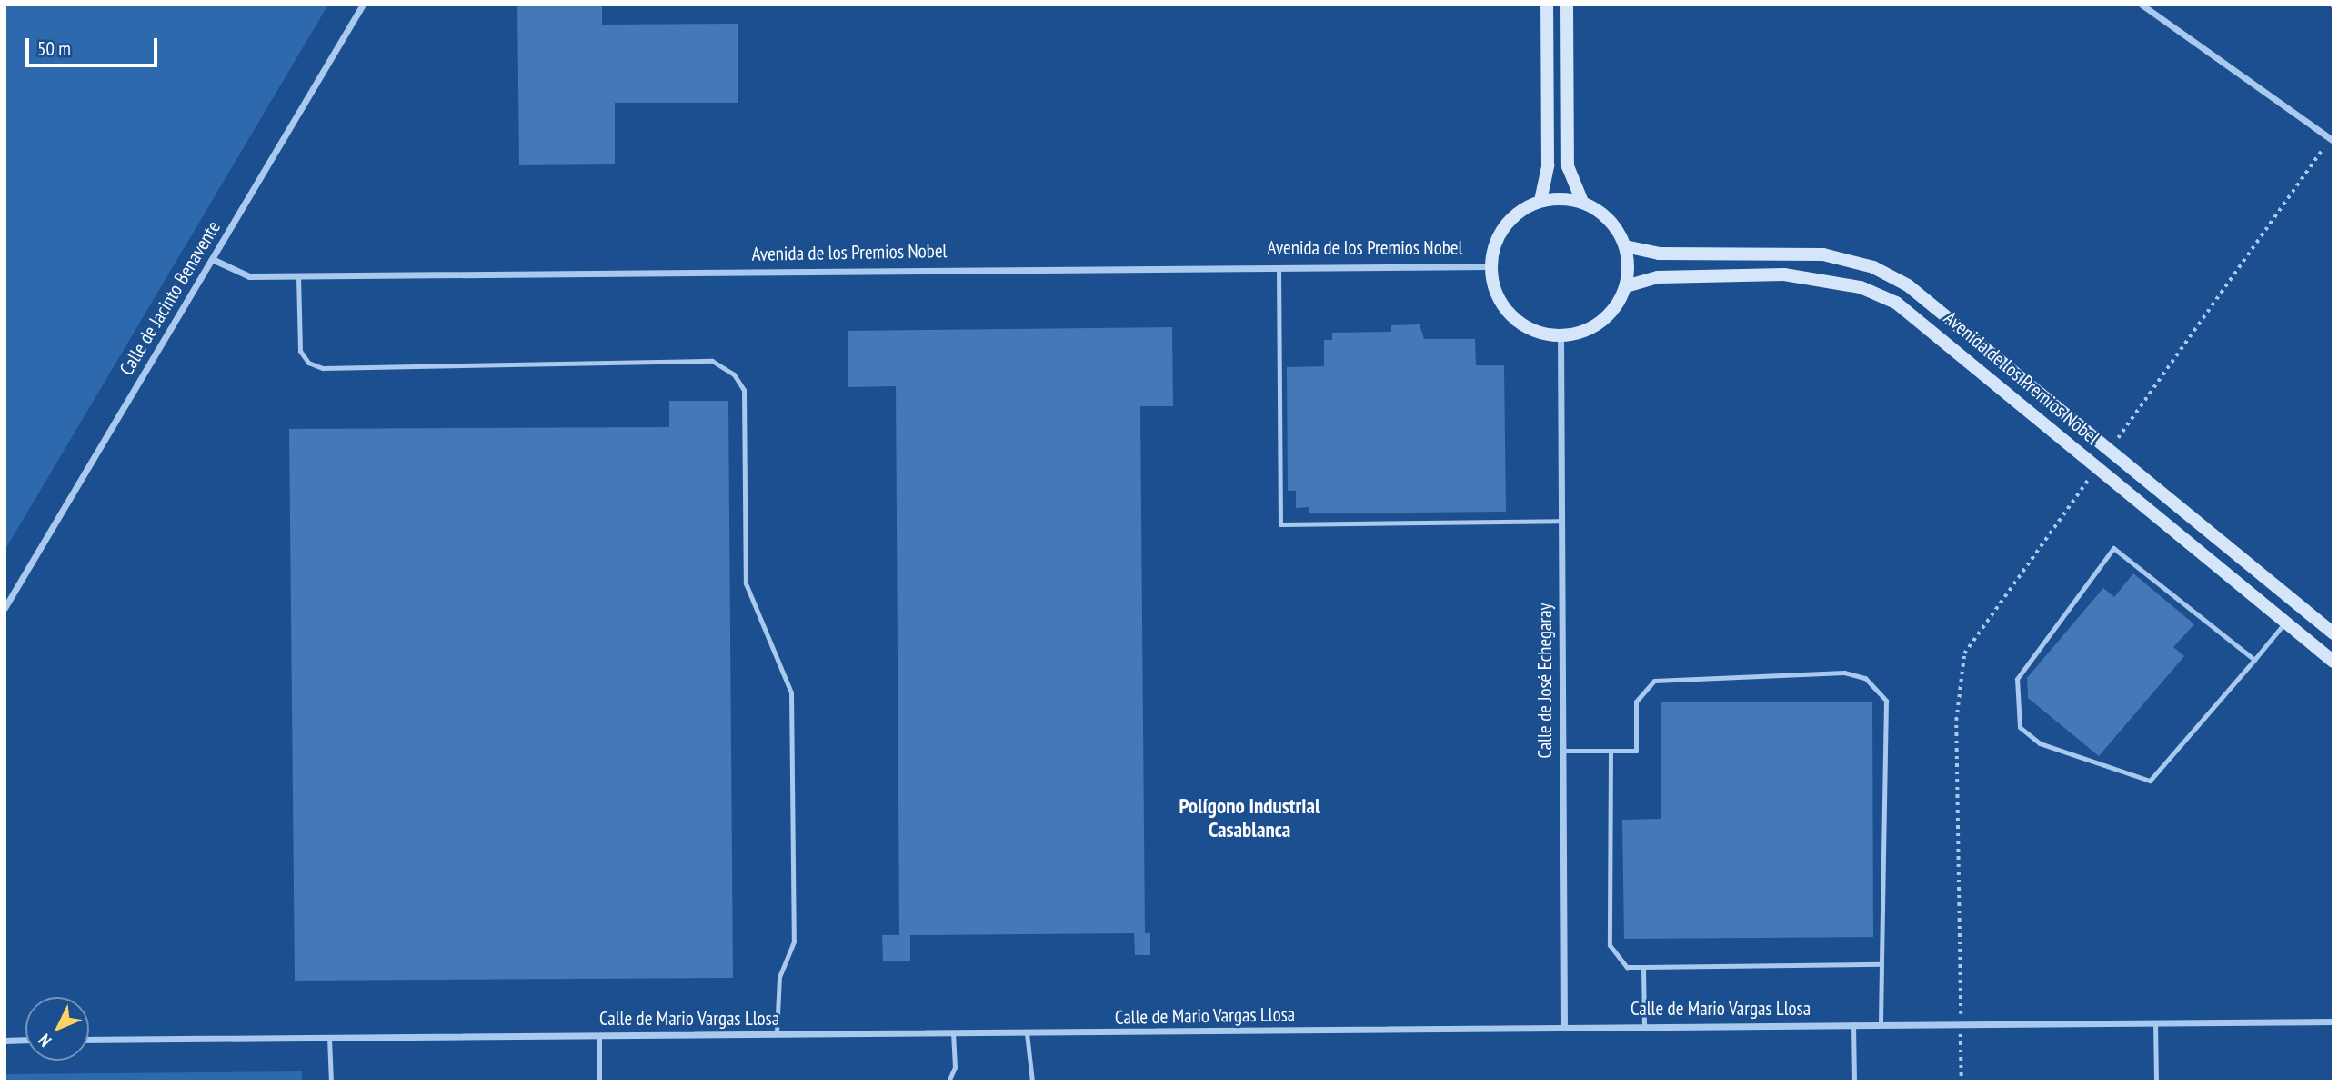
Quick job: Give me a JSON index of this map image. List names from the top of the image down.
{
  "streets": {
    "street": [
      "Avenida de los Premios Nobel",
      "Calle de Jacinto Benavente",
      "Calle de José Echegaray",
      "Calle de Mario Vargas Llosa"
    ]
  },
  "crossings": [
    ["Avenida de los Premios Nobel", "Calle de Jacinto Benavente"],
    ["Avenida de los Premios Nobel", "Calle de José Echegaray"],
    ["Calle de José Echegaray", "Calle de Mario Vargas Llosa"]
  ],
  "districts": ["Polígono Industrial Casablanca"],
  "scale_bar": "50 m",
  "north": "bottom left"
}
